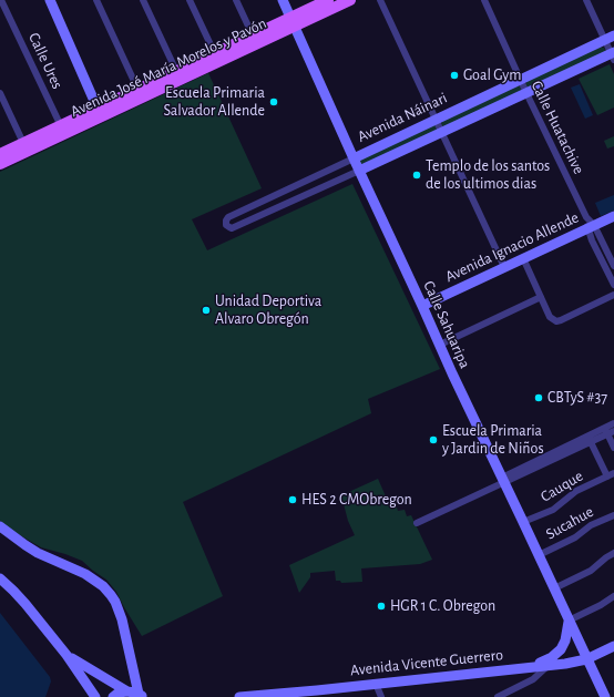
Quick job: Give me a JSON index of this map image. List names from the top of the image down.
{
  "streets": {
    "main road": [
      "Avenida José María Morelos y Pavón",
      "Avenida Náinari",
      "Avenida Ignacio Allende",
      "Calle Sahuaripa",
      "Avenida Vicente Guerrero"
    ],
    "street": [
      "Calle Ures",
      "Calle Huatachive",
      "Cauque",
      "Sucahue"
    ]
  },
  "crossings": [
    ["Calle Ures", "Avenida José María Morelos y Pavón"],
    ["Avenida José María Morelos y Pavón", "Calle Sahuaripa"],
    ["Avenida Náinari", "Calle Huatachive"],
    ["Avenida Náinari", "Calle Sahuaripa"],
    ["Calle Huatachive", "Avenida Ignacio Allende"],
    ["Avenida Ignacio Allende", "Calle Sahuaripa"],
    ["Calle Sahuaripa", "Cauque"],
    ["Calle Sahuaripa", "Sucahue"],
    ["Calle Sahuaripa", "Avenida Vicente Guerrero"]
  ],
  "places": [
    "Goal Gym",
    "Escuela Primaria Salvador Allende",
    "Templo de los santos de los ultimos dias",
    "Unidad Deportiva Alvaro Obregón",
    "CBTyS #37",
    "Escuela Primaria y Jardin de Niños",
    "HES 2 CMObregon",
    "HGR 1 C. Obregon"
  ]
}
